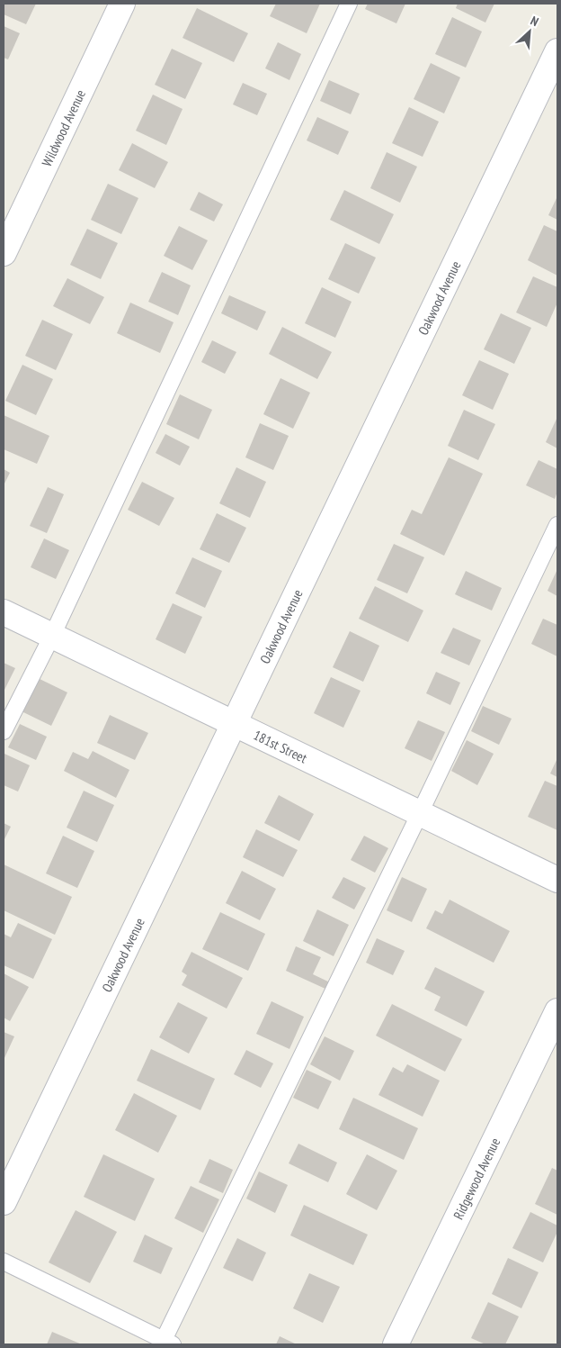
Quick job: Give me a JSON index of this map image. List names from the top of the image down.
{
  "streets": {
    "street": [
      "Wildwood Avenue",
      "Oakwood Avenue",
      "181st Street",
      "Ridgewood Avenue"
    ]
  },
  "crossings": [
    ["Oakwood Avenue", "181st Street"]
  ],
  "north": "top right"
}
